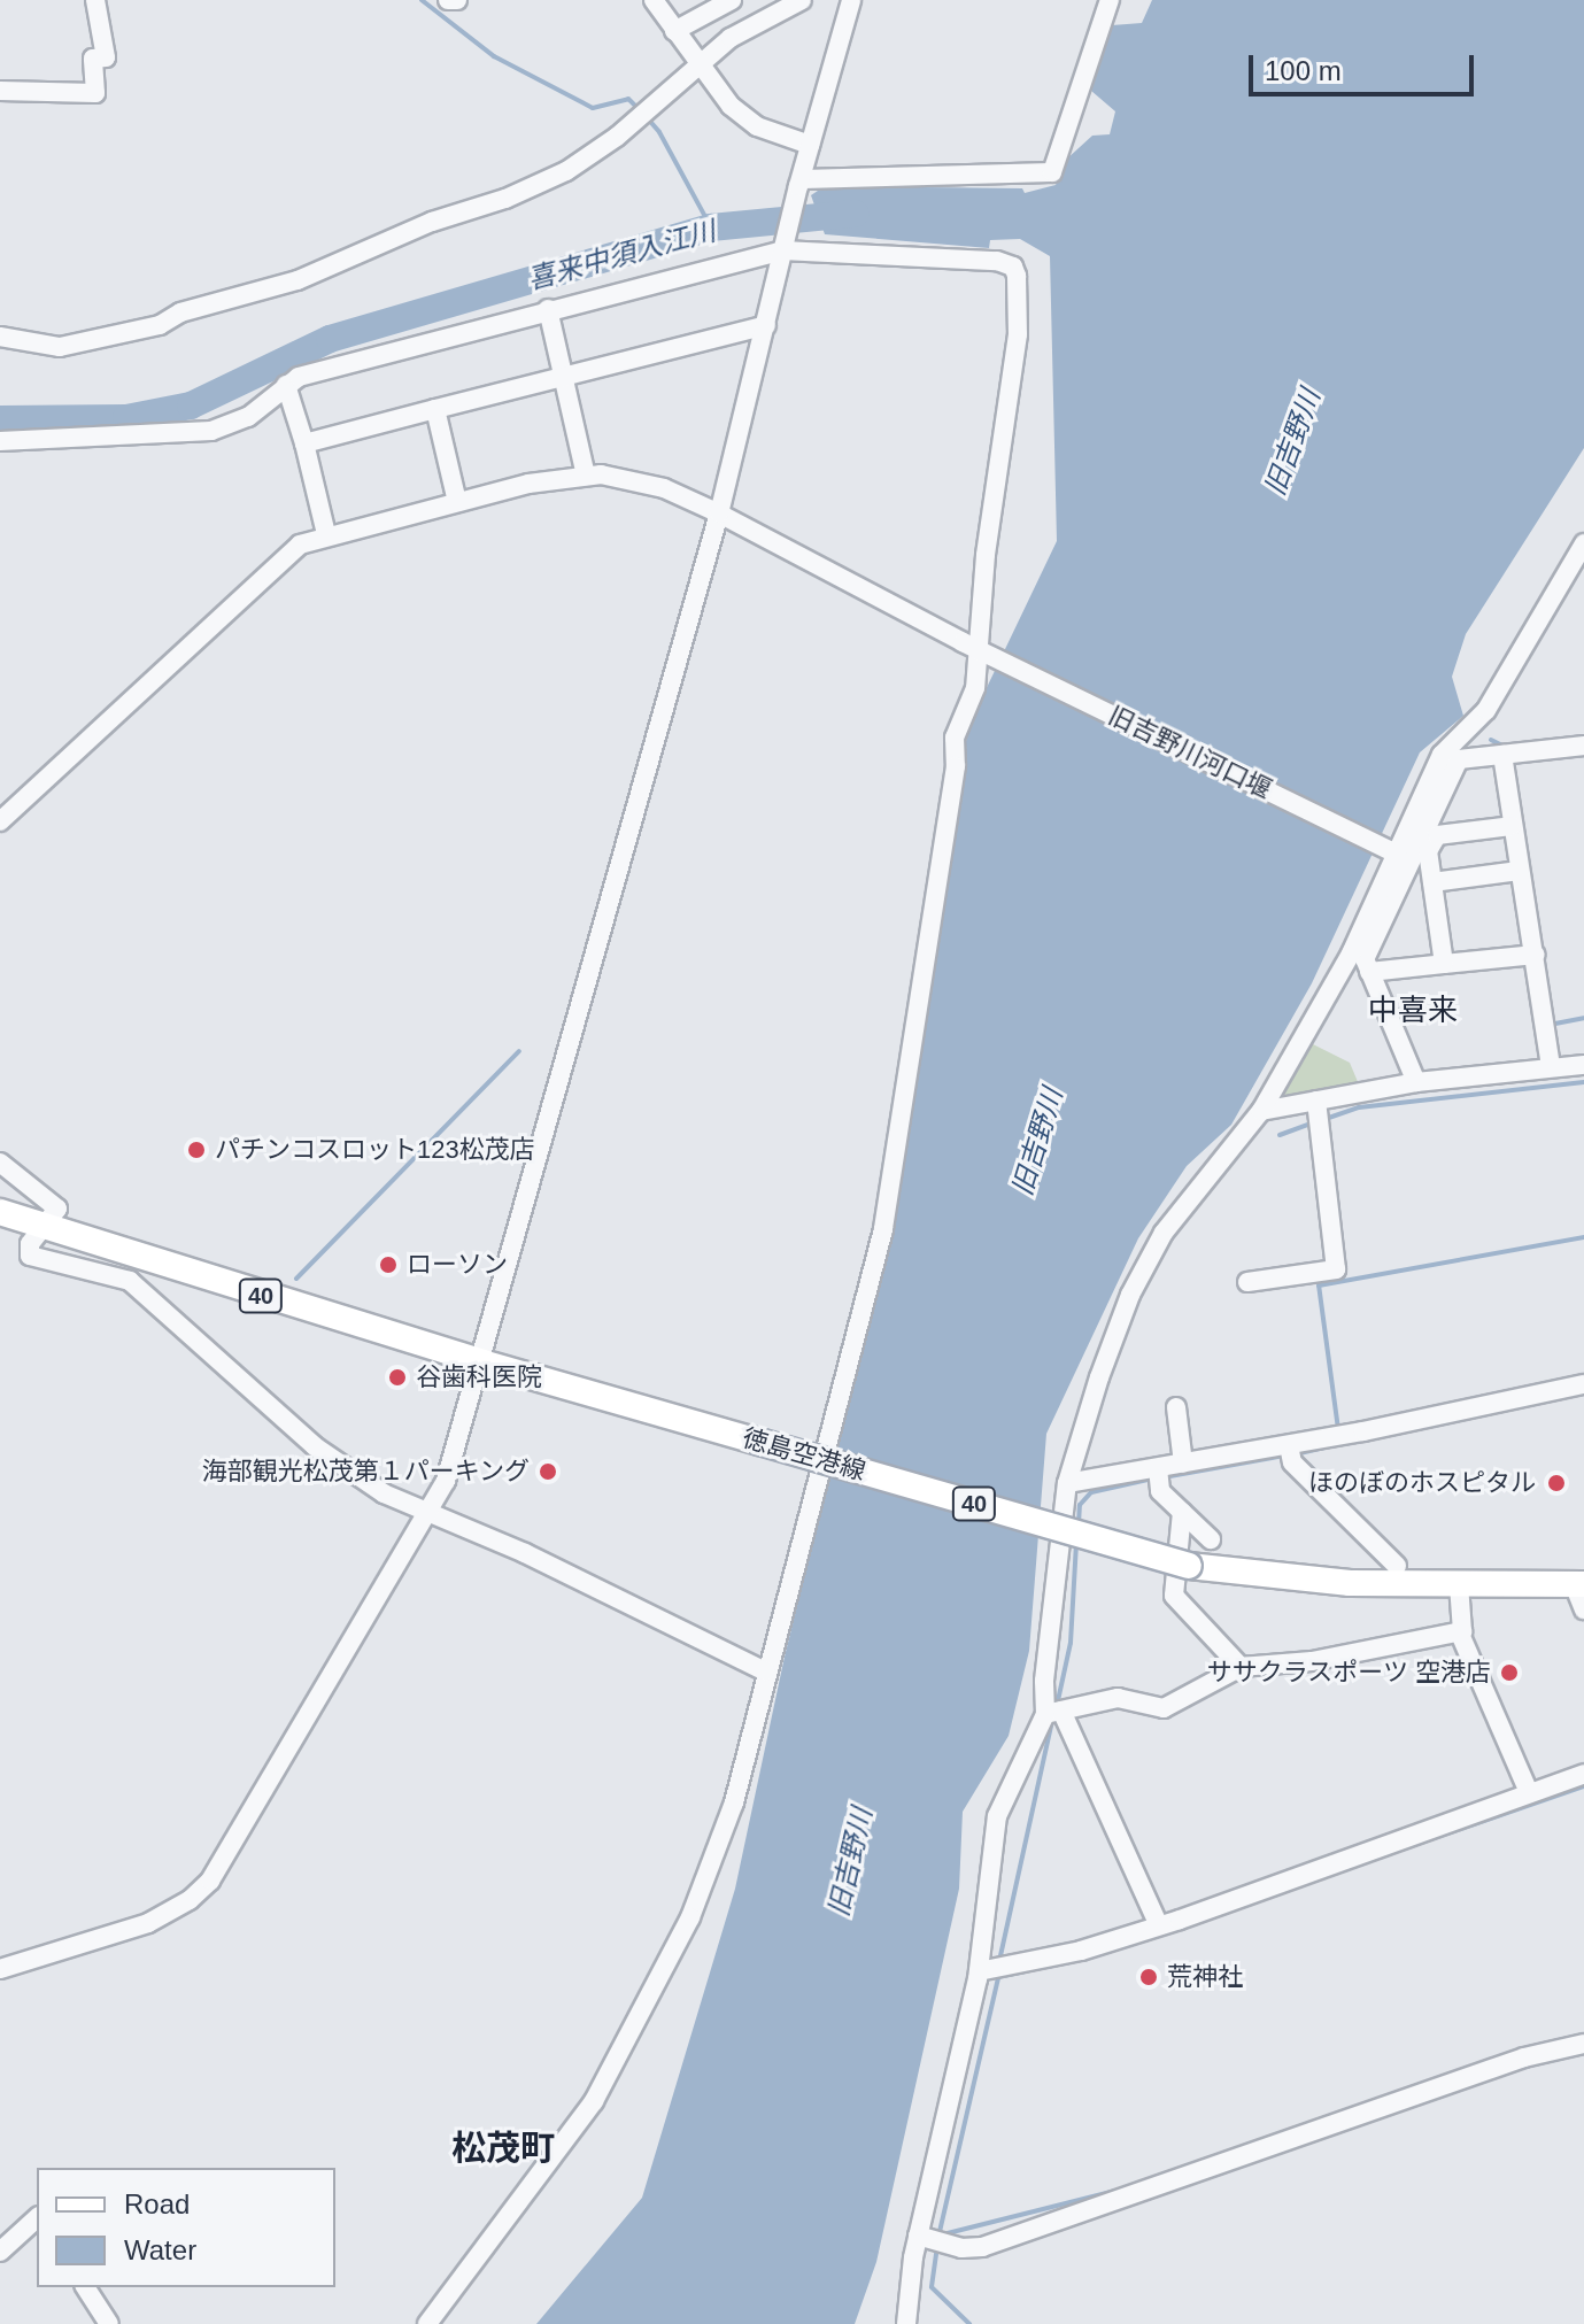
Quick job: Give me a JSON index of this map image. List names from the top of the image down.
{
  "streets": {
    "main road": ["40", "徳島空港線"],
    "street": ["旧吉野川河口堰"]
  },
  "districts": ["中喜来", "松茂町"],
  "water": ["喜来中須入江川", "旧吉野川"],
  "places": [
    "パチンコスロット123松茂店",
    "ローソン",
    "谷歯科医院",
    "海部観光松茂第１パーキング",
    "ほのぼのホスピタル",
    "ササクラスポーツ 空港店",
    "荒神社"
  ],
  "legend": ["Road", "Water"],
  "scale_bar": "100 m"
}
